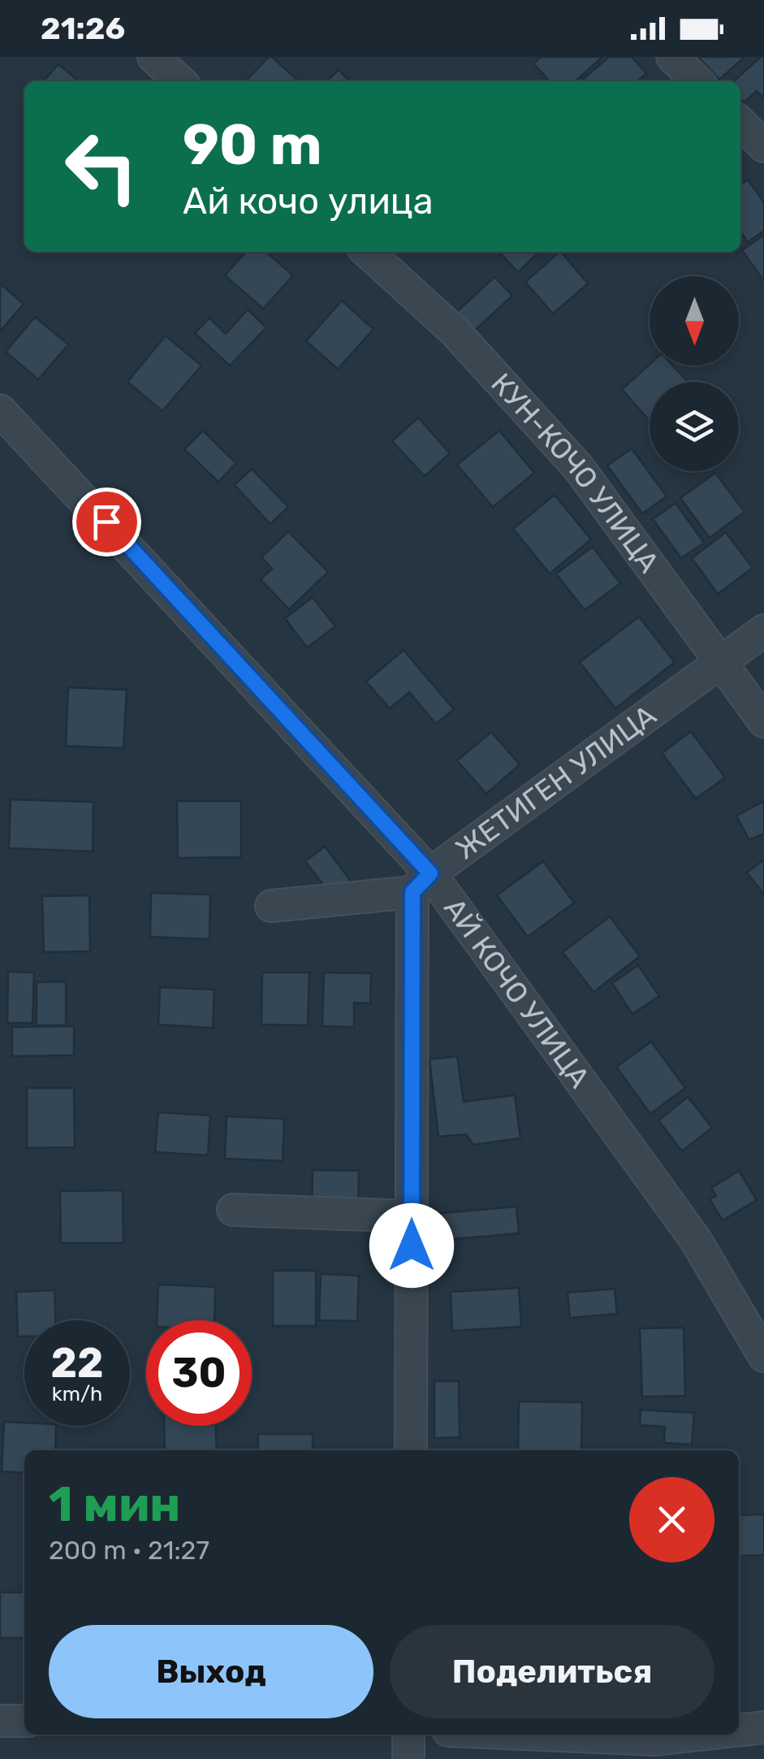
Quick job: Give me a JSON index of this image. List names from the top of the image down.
{
  "streets": {
    "street": ["КУН-КОЧО УЛИЦА", "ЖЕТИГЕН УЛИЦА", "АЙ КОЧО УЛИЦА"]
  },
  "crossings": [
    ["КУН-КОЧО УЛИЦА", "ЖЕТИГЕН УЛИЦА"],
    ["ЖЕТИГЕН УЛИЦА", "АЙ КОЧО УЛИЦА"]
  ],
  "north": "bottom",
  "page": {
    "status": "21:26",
    "turn": ["90 m", "Ай кочо улица"],
    "speed": "22 km/h",
    "limit": "30",
    "heading": ["1 мин", "200 m · 21:27"],
    "buttons": ["Выход", "Поделиться"]
  }
}
